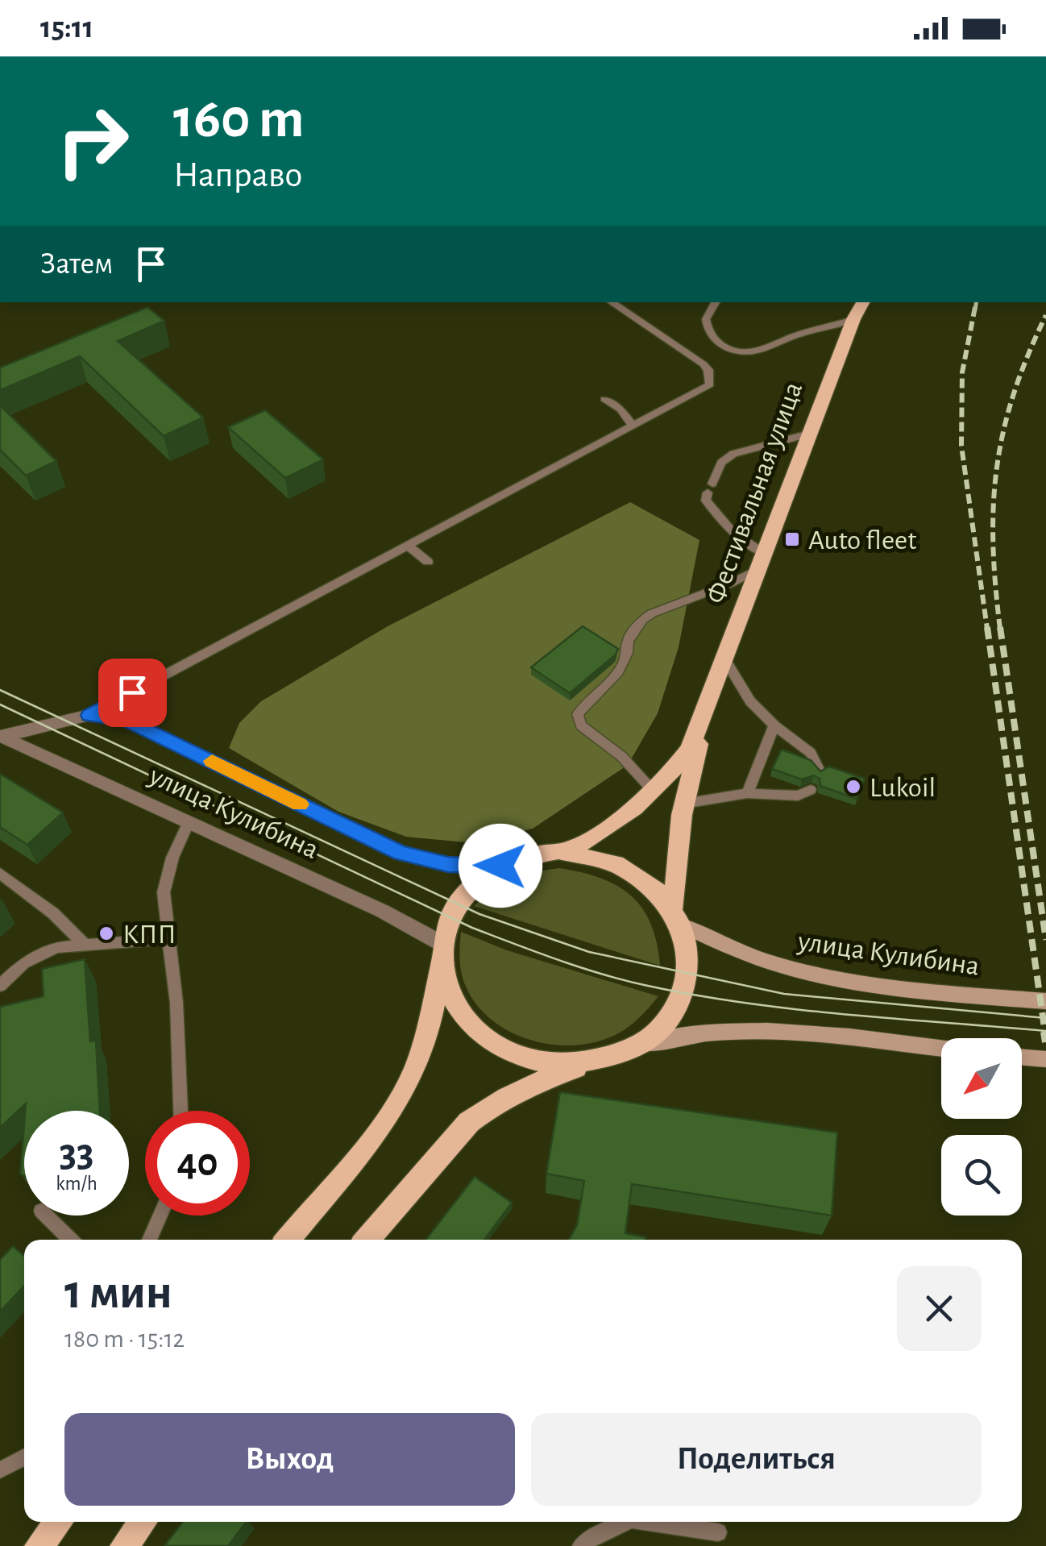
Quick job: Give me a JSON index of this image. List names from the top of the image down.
{
  "streets": {
    "main road": ["Фестивальная улица", "улица Кулибина"]
  },
  "crossings": [
    ["Фестивальная улица", "улица Кулибина"]
  ],
  "places": {
    "transit": ["Auto fleet"],
    "other": ["Lukoil", "КПП"]
  },
  "north": "bottom left",
  "page": {
    "status": "15:11",
    "turn": ["160 m", "Направо"],
    "then": "Затем",
    "speed": "33 km/h",
    "limit": "40",
    "heading": ["1 мин", "180 m · 15:12"],
    "buttons": ["Выход", "Поделиться"]
  }
}
